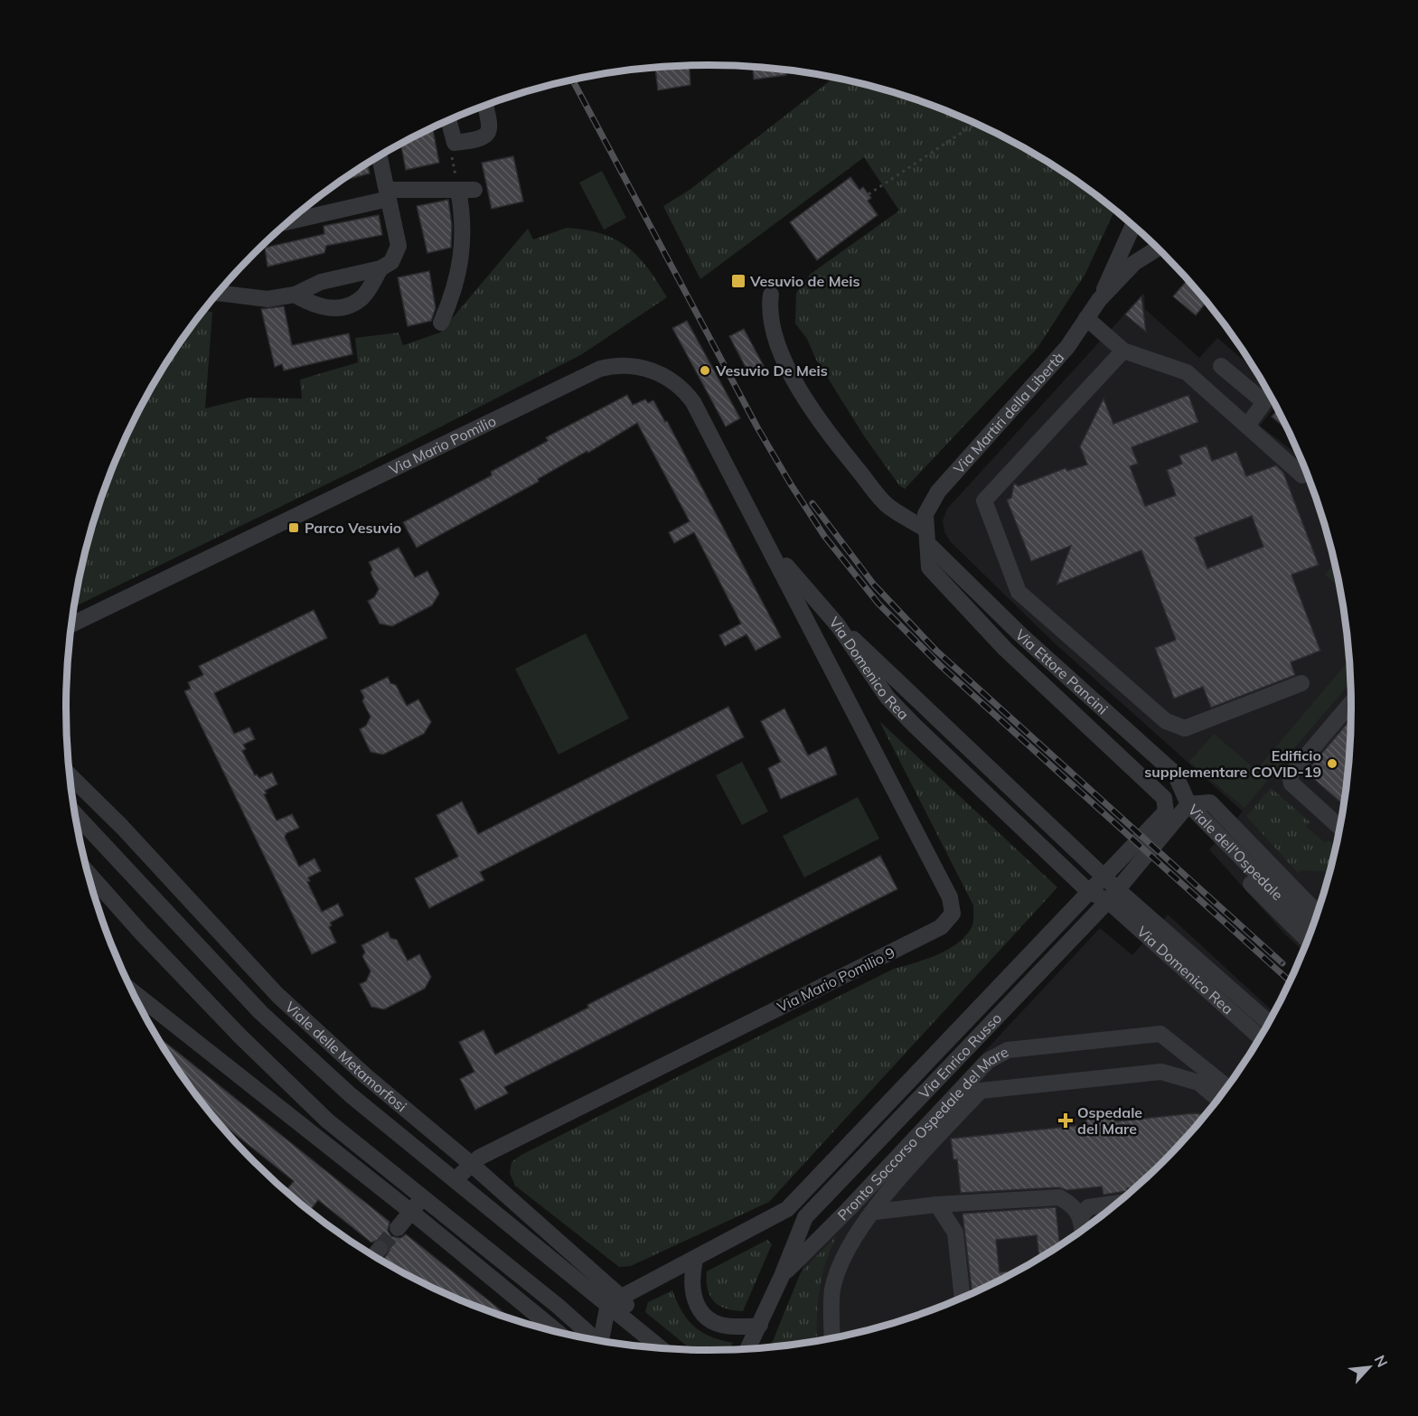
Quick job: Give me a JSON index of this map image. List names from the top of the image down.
{
  "streets": {
    "street": [
      "Via Martiri della Libertà",
      "Via Mario Pomilio",
      "Via Ettore Pancini",
      "Via Domenico Rea",
      "Viale dell'Ospedale",
      "Via Mario Pomilio 9",
      "Via Enrico Russo",
      "Viale delle Metamorfosi",
      "Pronto Soccorso Ospedale del Mare"
    ]
  },
  "crossings": [
    ["Via Martiri della Libertà", "Via Ettore Pancini"],
    ["Via Mario Pomilio", "Via Domenico Rea"],
    ["Via Mario Pomilio", "Via Mario Pomilio 9"],
    ["Via Ettore Pancini", "Viale dell'Ospedale"],
    ["Via Ettore Pancini", "Via Enrico Russo"],
    ["Via Domenico Rea", "Via Enrico Russo"],
    ["Viale dell'Ospedale", "Via Enrico Russo"],
    ["Via Mario Pomilio 9", "Viale delle Metamorfosi"],
    ["Via Enrico Russo", "Viale delle Metamorfosi"],
    ["Via Enrico Russo", "Pronto Soccorso Ospedale del Mare"]
  ],
  "places": {
    "transit": ["Vesuvio de Meis", "Parco Vesuvio"],
    "other": ["Vesuvio De Meis", "Edificio supplementare COVID-19"],
    "health": ["Ospedale del Mare"]
  },
  "north": "top right"
}
